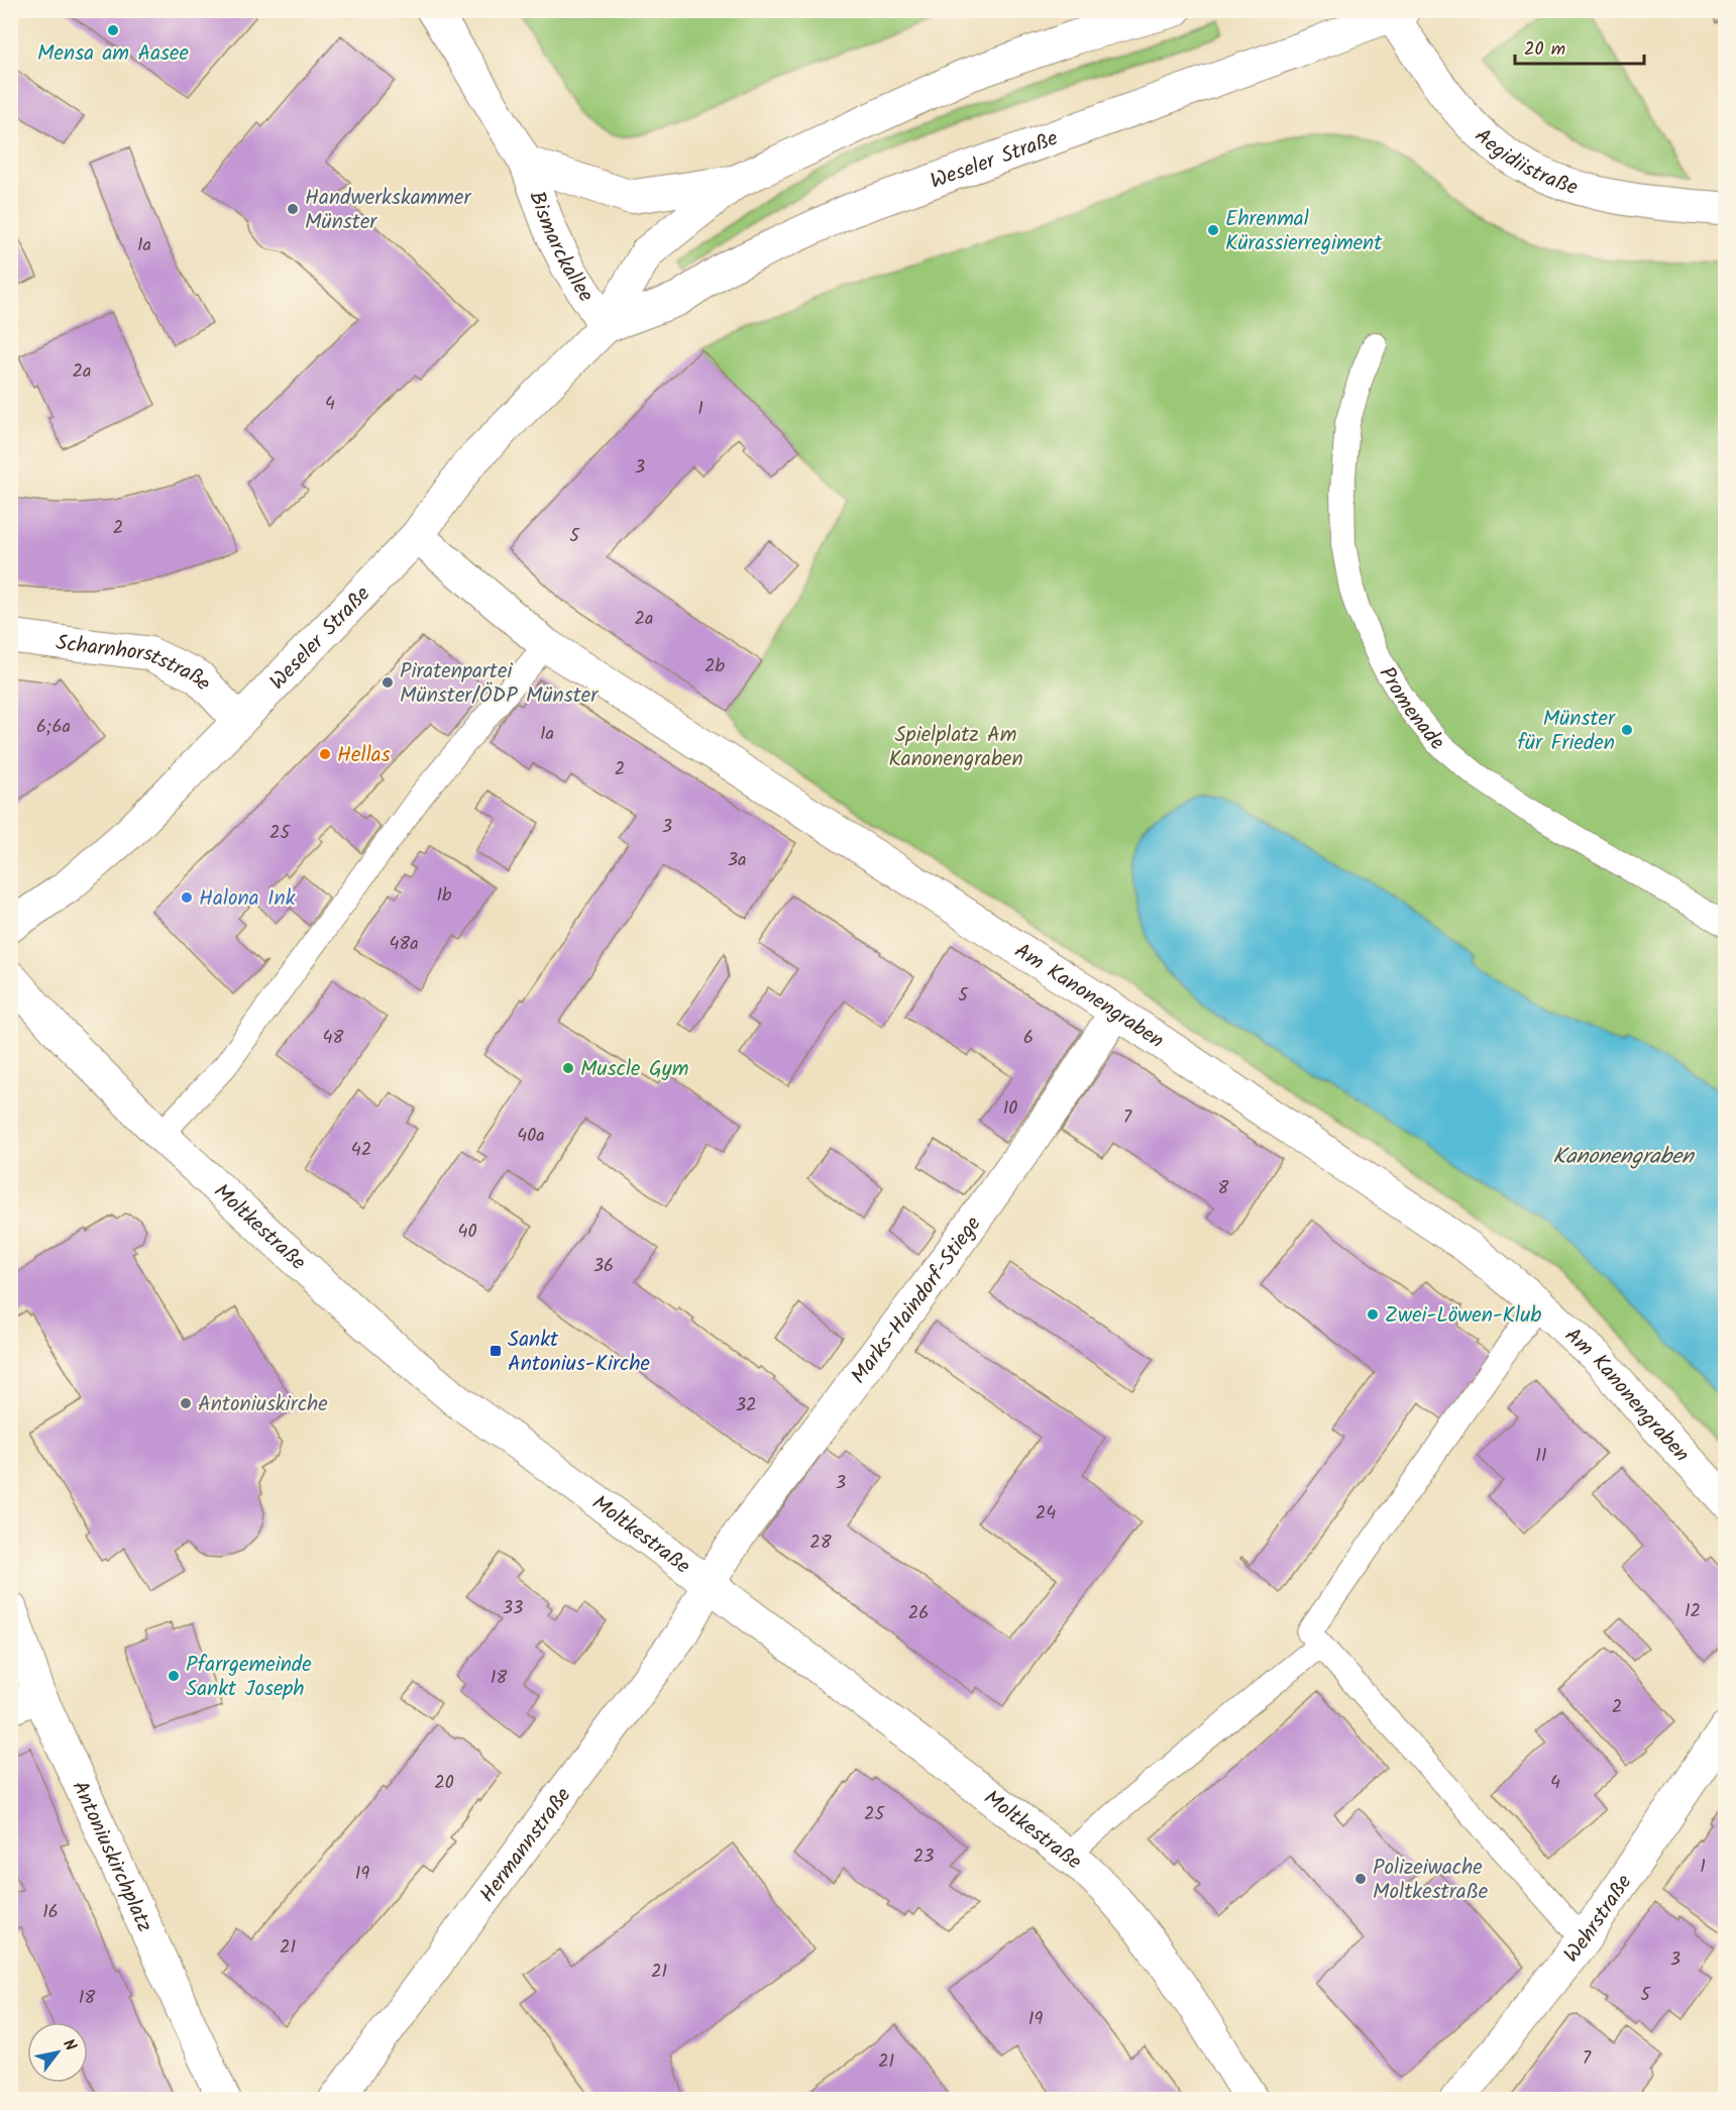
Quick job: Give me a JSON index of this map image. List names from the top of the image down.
{
  "streets": {
    "street": [
      "Aegidiistraße",
      "Weseler Straße",
      "Bismarckallee",
      "Scharnhorststraße",
      "Am Kanonengraben",
      "Moltkestraße",
      "Marks-Haindorf-Stiege",
      "Hermannstraße",
      "Antoniuskirchplatz",
      "Wehrstraße"
    ],
    "lane": ["Promenade"]
  },
  "crossings": [
    ["Aegidiistraße", "Weseler Straße"],
    ["Weseler Straße", "Bismarckallee"],
    ["Weseler Straße", "Scharnhorststraße"],
    ["Weseler Straße", "Am Kanonengraben"],
    ["Am Kanonengraben", "Marks-Haindorf-Stiege"],
    ["Moltkestraße", "Marks-Haindorf-Stiege"],
    ["Moltkestraße", "Hermannstraße"],
    ["Marks-Haindorf-Stiege", "Hermannstraße"]
  ],
  "water": ["Kanonengraben"],
  "parks": ["Spielplatz Am Kanonengraben"],
  "places": {
    "other": [
      "Mensa am Aasee",
      "Handwerkskammer Münster",
      "Ehrenmal Kürassierregiment",
      "Piratenpartei Münster/ÖDP Münster",
      "Münster für Frieden",
      "Hellas",
      "Halona Ink",
      "Muscle Gym",
      "Zwei-Löwen-Klub",
      "Antoniuskirche",
      "Pfarrgemeinde Sankt Joseph",
      "Polizeiwache Moltkestraße"
    ],
    "transit": ["Sankt Antonius-Kirche"]
  },
  "house_numbers": [
    "1a",
    "2a",
    "4",
    "1",
    "3",
    "2",
    "5",
    "2a",
    "2b",
    "6;6a",
    "1a",
    "2",
    "3",
    "25",
    "3a",
    "1b",
    "48a",
    "5",
    "48",
    "6",
    "10",
    "7",
    "40a",
    "42",
    "8",
    "40",
    "36",
    "32",
    "11",
    "3",
    "24",
    "28",
    "33",
    "12",
    "26",
    "18",
    "2",
    "20",
    "4",
    "25",
    "23",
    "1",
    "19",
    "16",
    "21",
    "3",
    "21",
    "5",
    "18",
    "19",
    "7",
    "21"
  ],
  "scale_bar": "20 m",
  "north": "top right"
}
